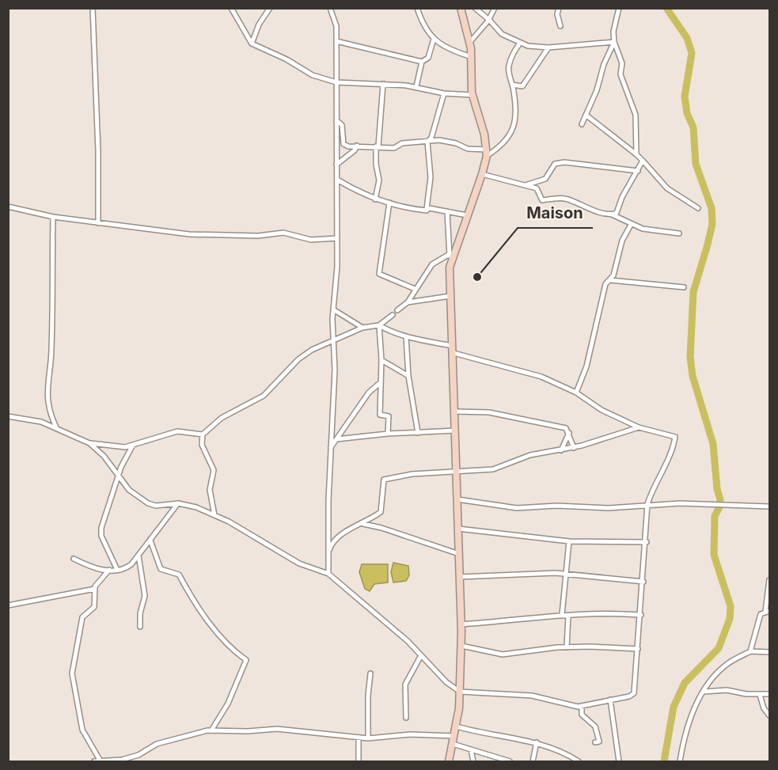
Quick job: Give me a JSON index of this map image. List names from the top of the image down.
{
  "places": ["Maison"]
}
